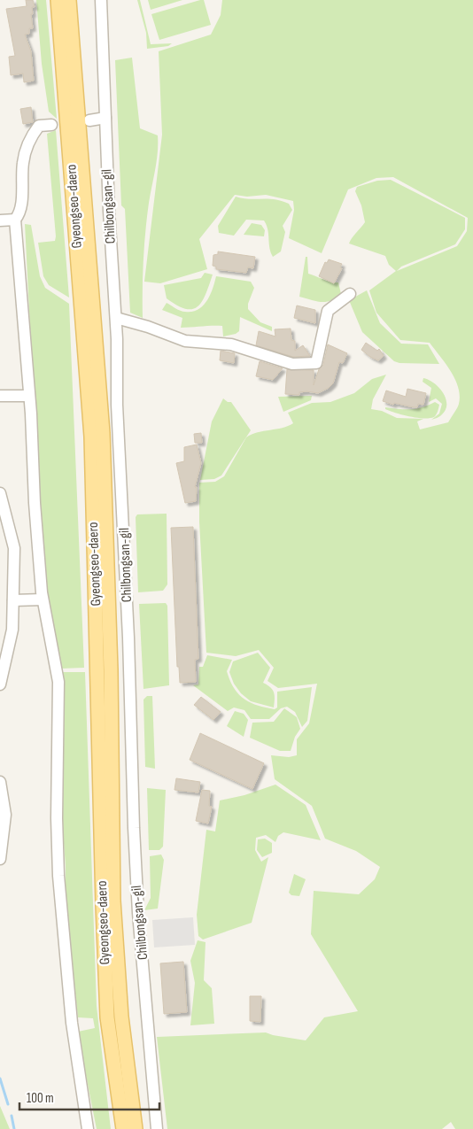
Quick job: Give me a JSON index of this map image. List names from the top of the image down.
{
  "streets": {
    "main road": ["Gyeongseo-daero"],
    "street": ["Chilbongsan-gil"]
  },
  "scale_bar": "100 m"
}
